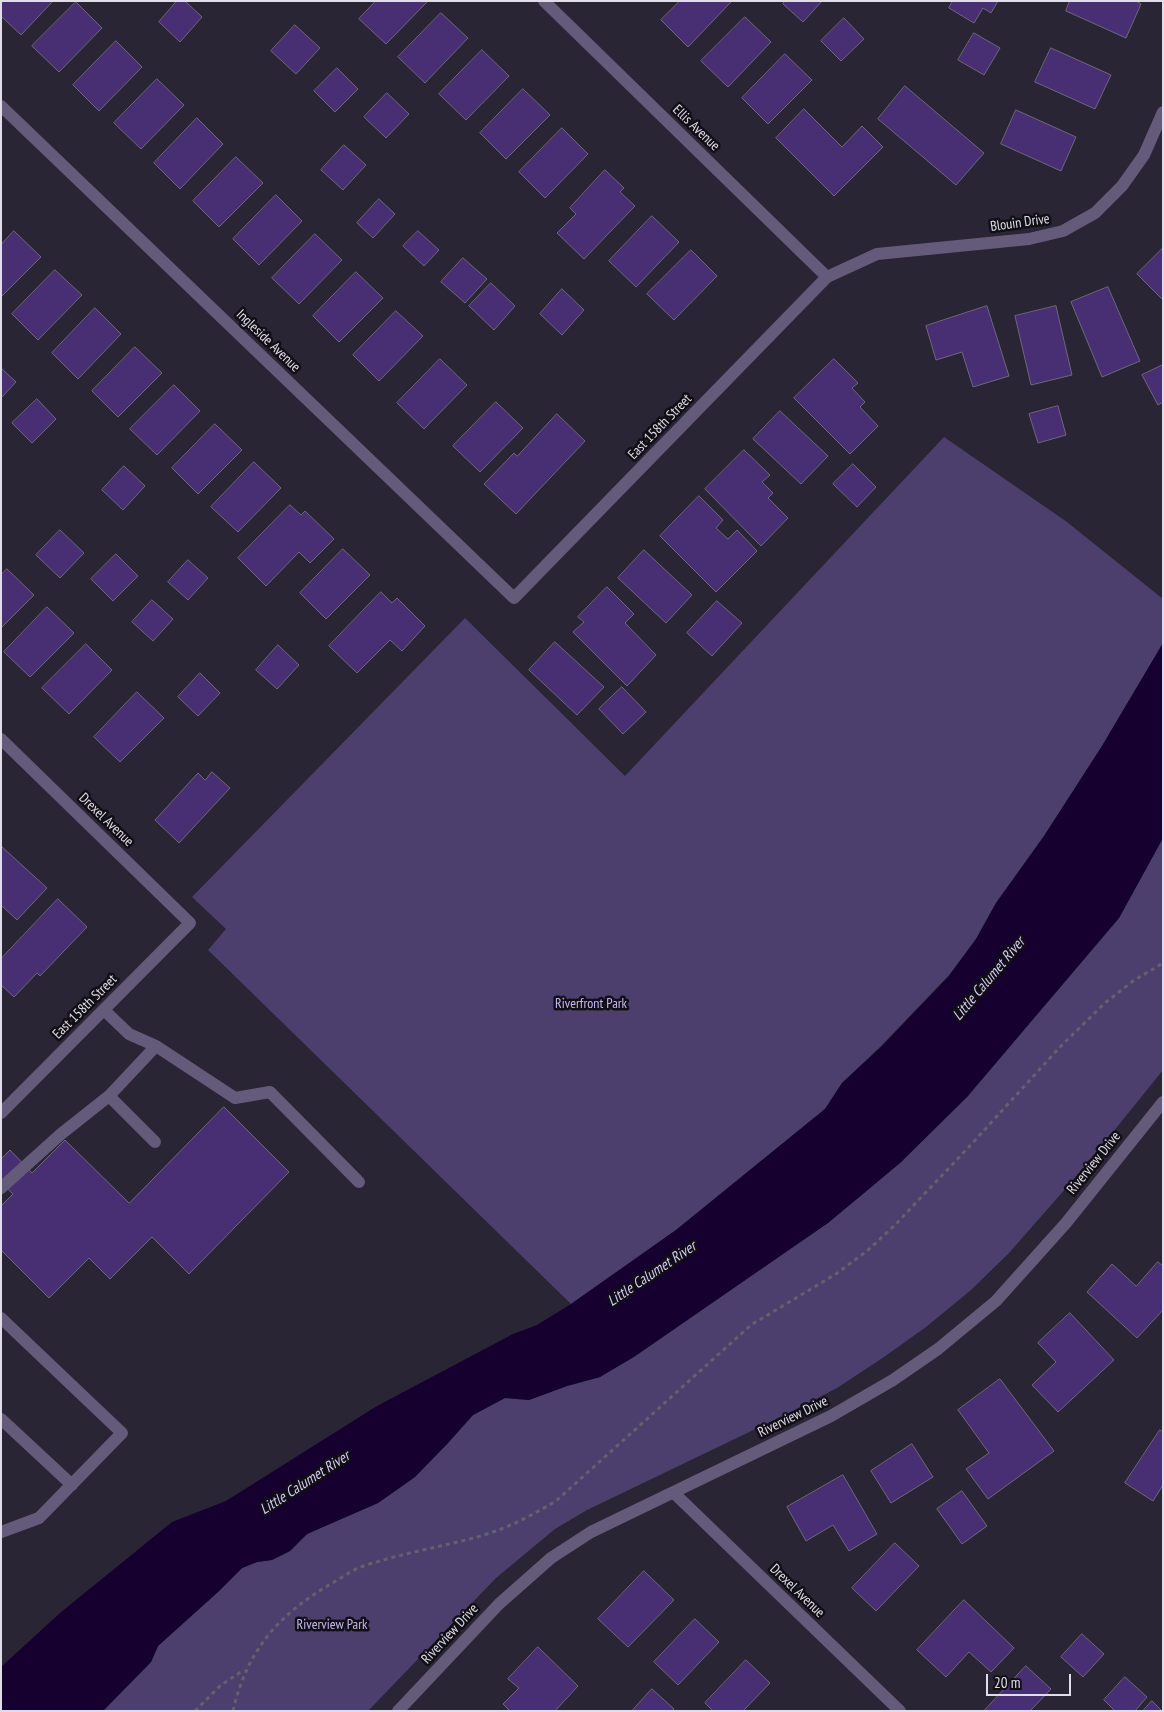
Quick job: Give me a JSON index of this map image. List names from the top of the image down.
{
  "streets": {
    "street": [
      "Ellis Avenue",
      "Blouin Drive",
      "Ingleside Avenue",
      "East 158th Street",
      "Drexel Avenue",
      "Riverview Drive"
    ]
  },
  "crossings": [
    ["Ellis Avenue", "Blouin Drive"],
    ["Ellis Avenue", "East 158th Street"],
    ["Blouin Drive", "East 158th Street"],
    ["Ingleside Avenue", "East 158th Street"],
    ["East 158th Street", "Drexel Avenue"],
    ["Drexel Avenue", "Riverview Drive"]
  ],
  "water": ["Little Calumet River"],
  "parks": ["Riverfront Park", "Riverview Park"],
  "scale_bar": "20 m"
}
